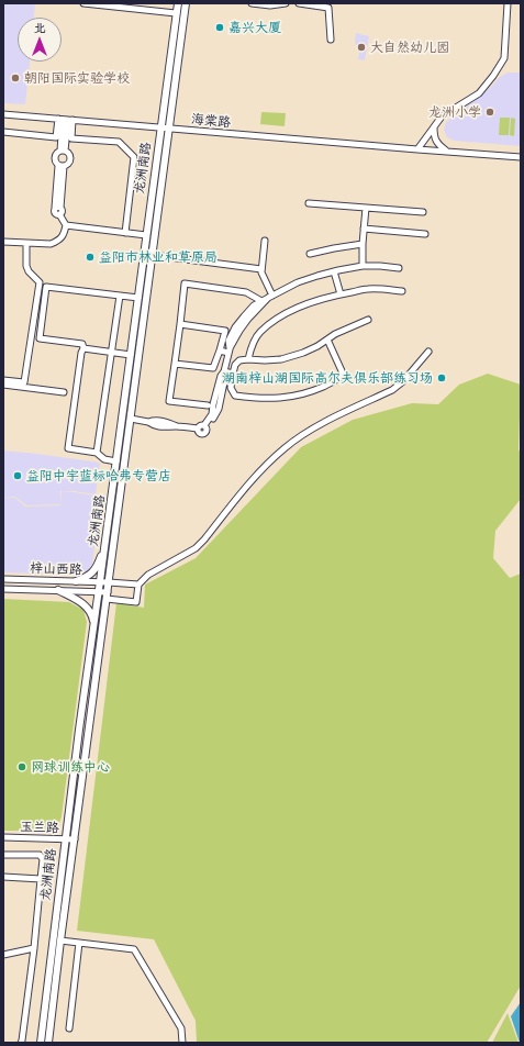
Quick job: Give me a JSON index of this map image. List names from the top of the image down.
{
  "streets": {
    "main road": ["龙洲南路"],
    "street": ["海棠路", "梓山西路", "玉兰路"]
  },
  "crossings": [
    ["海棠路", "龙洲南路"],
    ["龙洲南路", "梓山西路"],
    ["龙洲南路", "玉兰路"]
  ],
  "places": [
    "嘉兴大厦",
    "大自然幼儿园",
    "朝阳国际实验学校",
    "龙洲小学",
    "益阳市林业和草原局",
    "湖南梓山湖国际高尔夫俱乐部练习场",
    "益阳中宇蓝标哈弗专营店",
    "网球训练中心"
  ],
  "north": "top"
}
